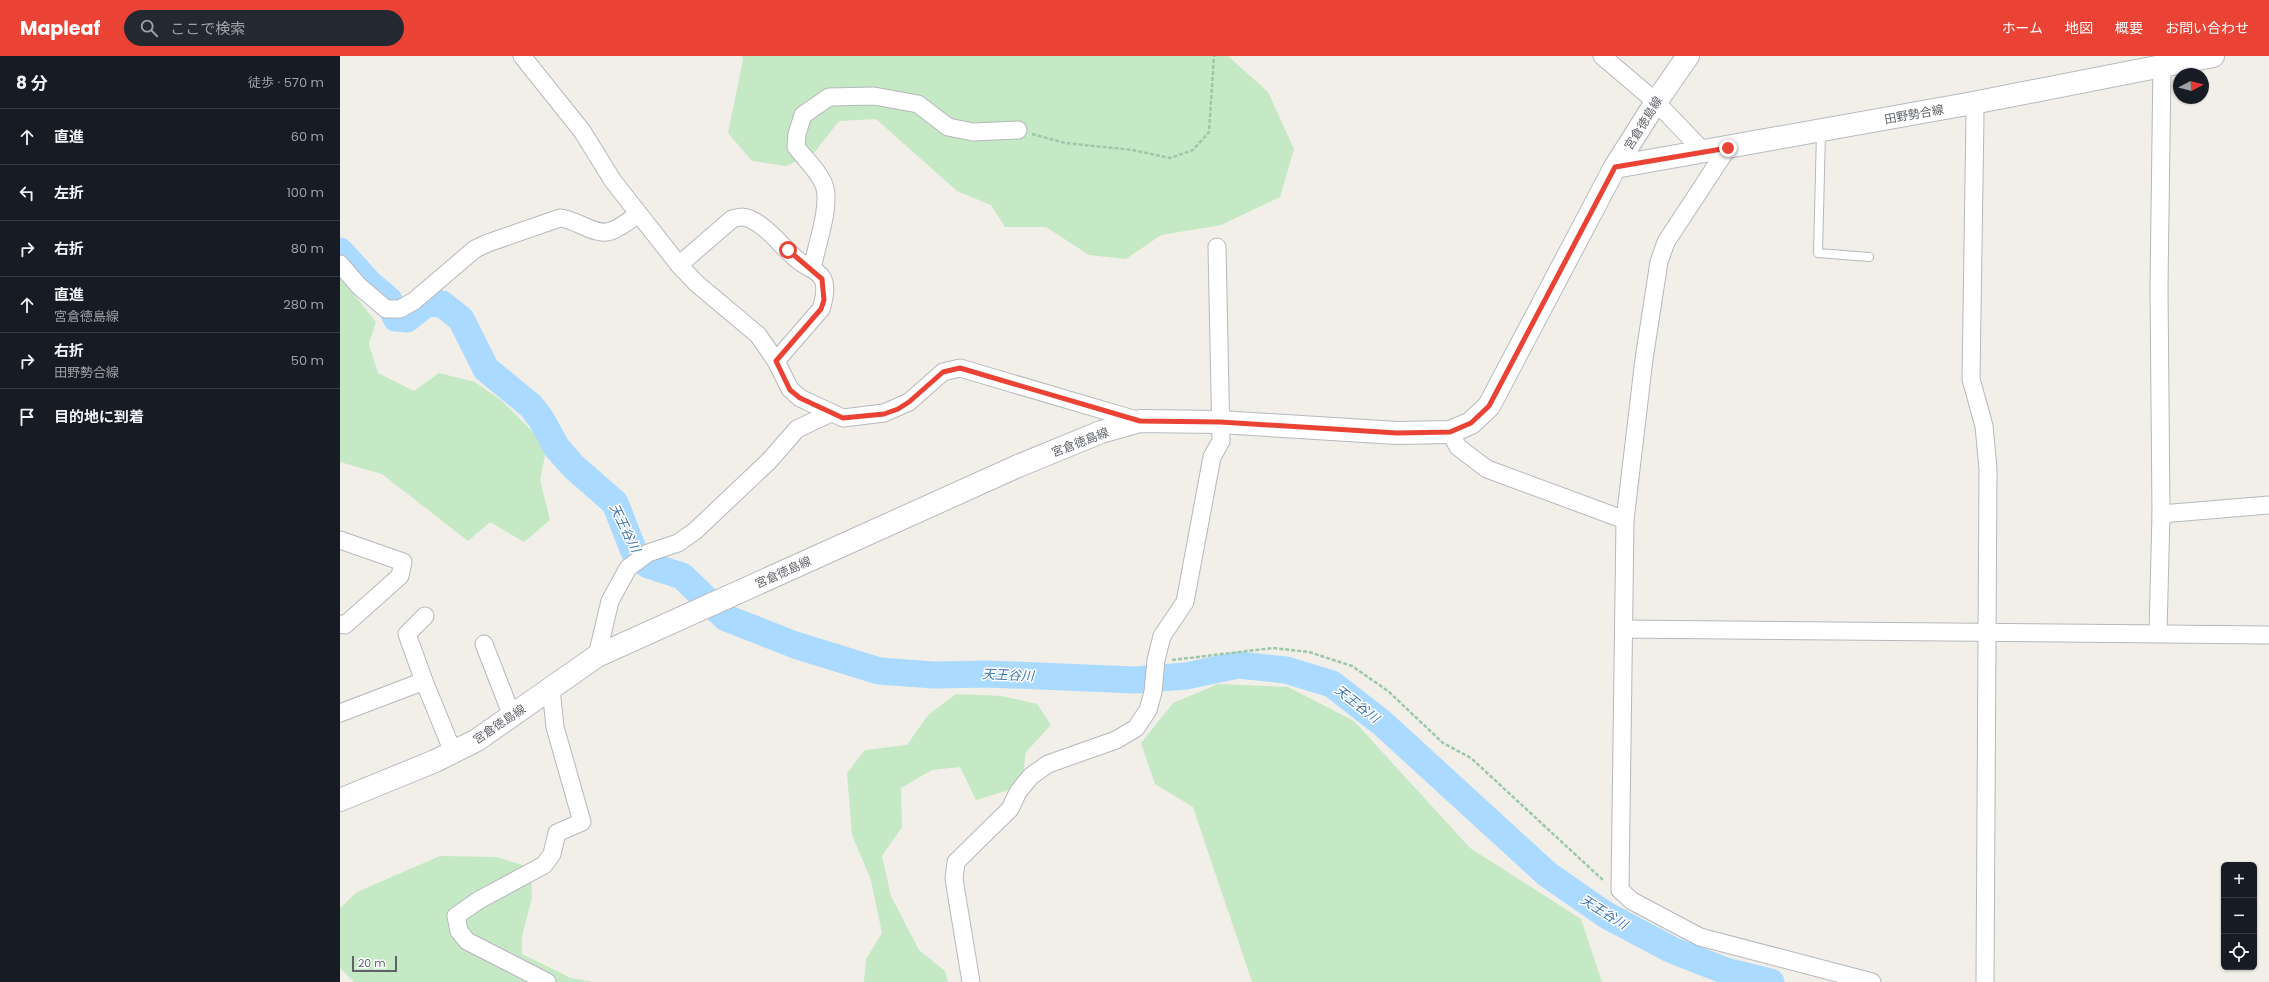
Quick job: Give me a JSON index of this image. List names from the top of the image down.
{
  "streets": {
    "main road": ["田野勢合線", "宮倉徳島線"]
  },
  "crossings": [
    ["田野勢合線", "宮倉徳島線"]
  ],
  "water": ["天王谷川"],
  "scale_bar": "20 m",
  "north": "right",
  "page": {
    "header": "Mapleaf",
    "search": "ここで検索",
    "nav": [
      "ホーム",
      "地図",
      "概要",
      "お問い合わせ"
    ],
    "heading": ["8 分", "徒歩 · 570 m"],
    "list": [
      ["直進", "60 m"],
      ["左折", "100 m"],
      ["右折", "80 m"],
      ["直進", "宮倉徳島線", "280 m"],
      ["右折", "田野勢合線", "50 m"],
      "目的地に到着"
    ],
    "map_buttons": ["+", "−"],
    "scale": "20 m"
  }
}
